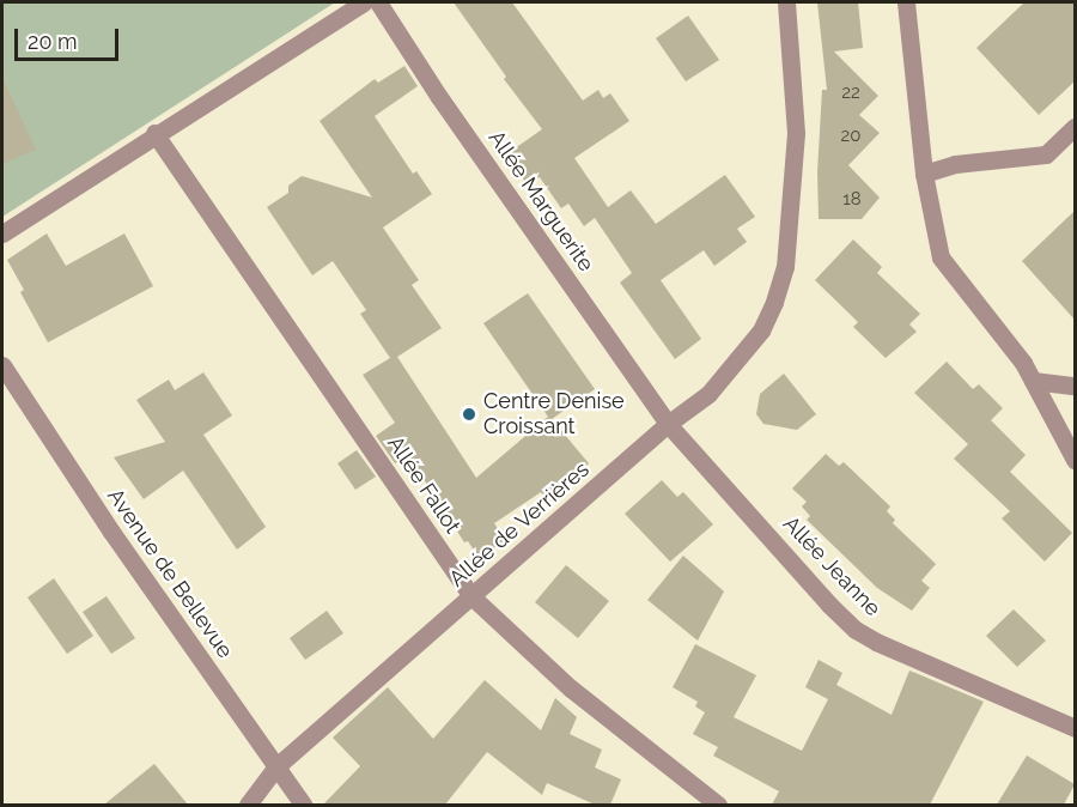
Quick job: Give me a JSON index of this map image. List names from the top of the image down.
{
  "streets": {
    "street": [
      "Allée Marguerite",
      "Allée Fallot",
      "Allée de Verrières",
      "Allée Jeanne",
      "Avenue de Bellevue"
    ]
  },
  "crossings": [
    ["Allée Marguerite", "Allée de Verrières"],
    ["Allée Marguerite", "Allée Jeanne"],
    ["Allée Fallot", "Allée de Verrières"],
    ["Allée de Verrières", "Allée Jeanne"],
    ["Allée de Verrières", "Avenue de Bellevue"]
  ],
  "places": ["Centre Denise Croissant"],
  "house_numbers": ["22", "20", "18"],
  "scale_bar": "20 m"
}
